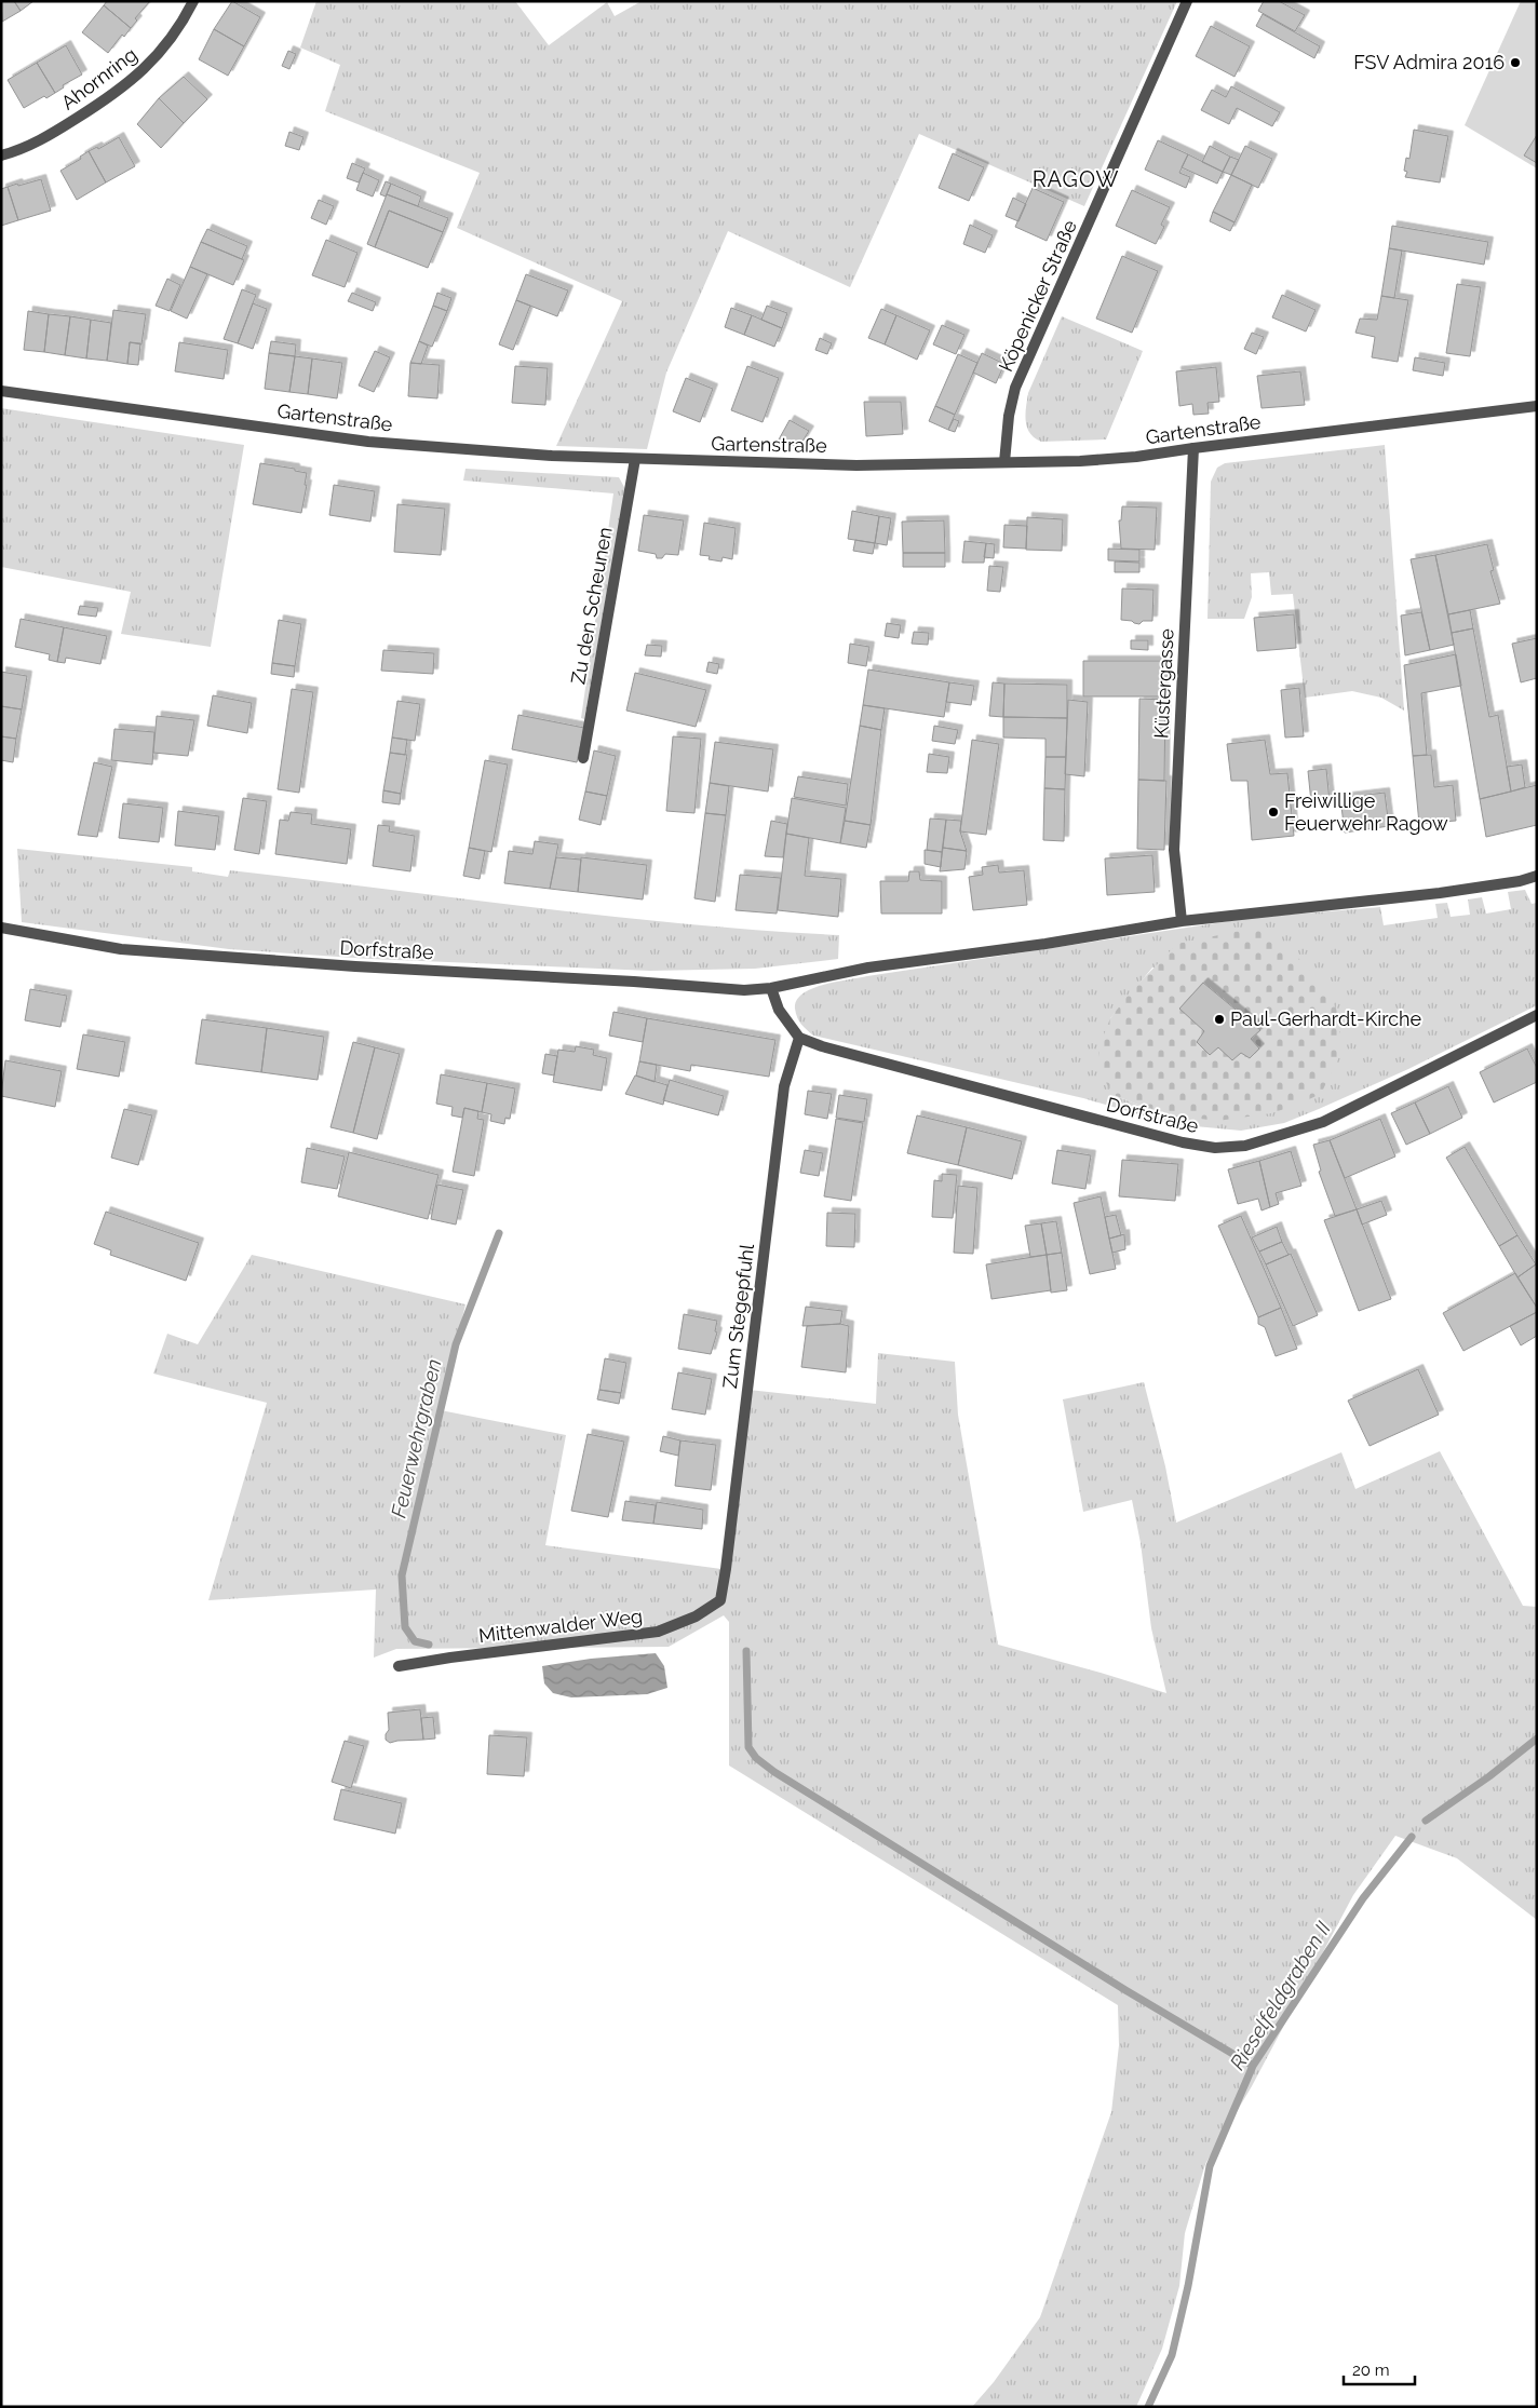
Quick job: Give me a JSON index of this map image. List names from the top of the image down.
{
  "streets": {
    "street": [
      "Ahornring",
      "Köpenicker Straße",
      "Gartenstraße",
      "Zu den Scheunen",
      "Küstergasse",
      "Dorfstraße",
      "Zum Stegepfuhl",
      "Mittenwalder Weg"
    ]
  },
  "crossings": [
    ["Köpenicker Straße", "Gartenstraße"],
    ["Gartenstraße", "Zu den Scheunen"],
    ["Gartenstraße", "Küstergasse"],
    ["Küstergasse", "Dorfstraße"],
    ["Dorfstraße", "Zum Stegepfuhl"],
    ["Zum Stegepfuhl", "Mittenwalder Weg"]
  ],
  "districts": ["RAGOW"],
  "water": ["Feuerwehrgraben", "Rieselfeldgraben II"],
  "places": ["FSV Admira 2016", "Freiwillige Feuerwehr Ragow", "Paul-Gerhardt-Kirche"],
  "scale_bar": "20 m"
}
